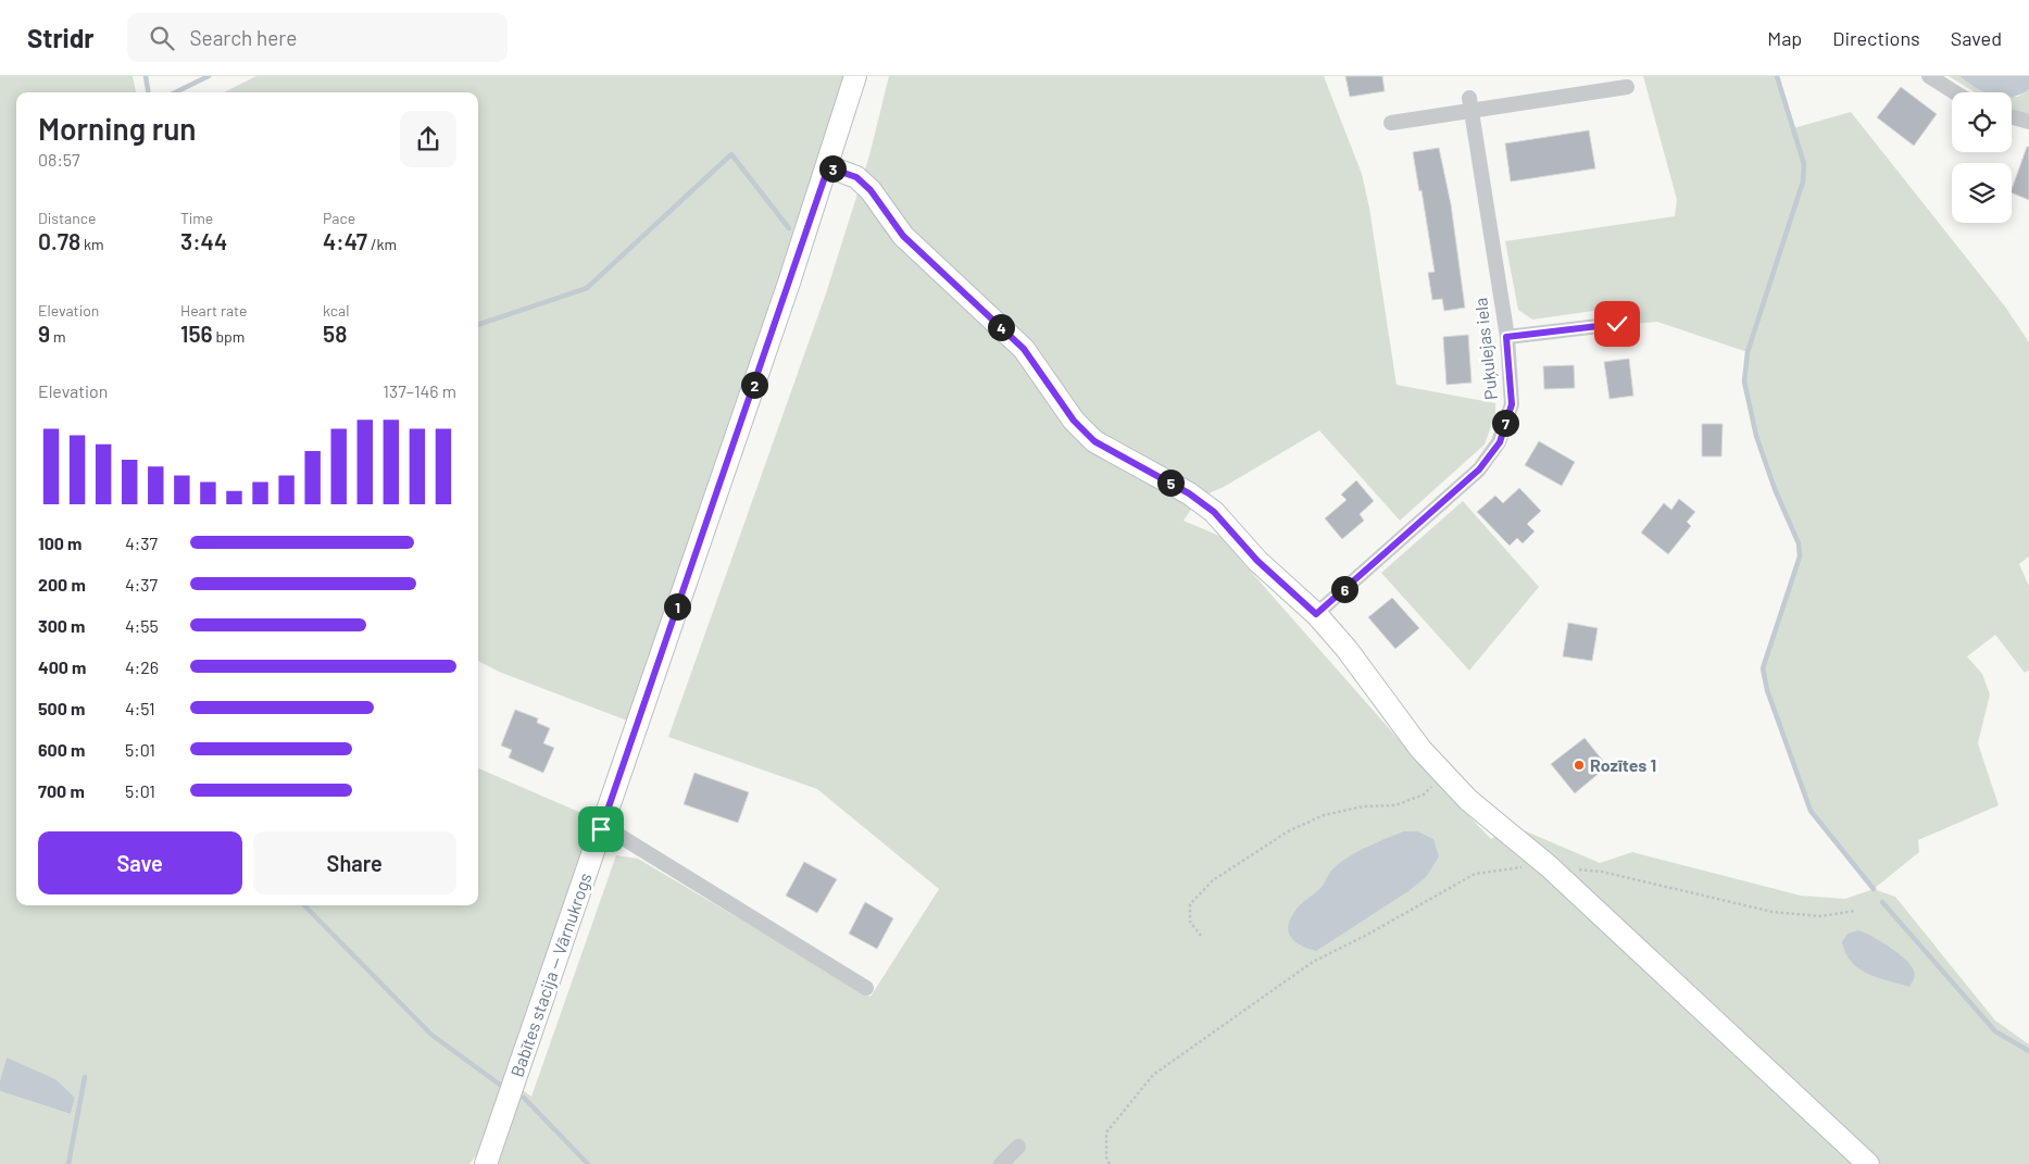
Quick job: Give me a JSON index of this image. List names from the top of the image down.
{
  "streets": {
    "street": ["Puķulejas iela", "Babītes stacija — Vārnukrogs"]
  },
  "places": ["Rozītes 1"],
  "page": {
    "header": "Stridr",
    "search": "Search here",
    "nav": ["Map", "Directions", "Saved"],
    "heading": ["Morning run", "08:57"],
    "pins": [
      "3",
      "4",
      "2",
      "7",
      "5",
      "6",
      "1"
    ],
    "stats": [
      ["Distance", "0.78 km"],
      ["Time", "3:44"],
      ["Pace", "4:47 /km"],
      ["Elevation", "9 m"],
      ["Heart rate", "156 bpm"],
      ["kcal", "58"]
    ],
    "chart": ["Elevation", "137–146 m"],
    "list": [
      {
        "name": "100 m",
        "note": "4:37"
      },
      {
        "name": "200 m",
        "note": "4:37"
      },
      {
        "name": "300 m",
        "note": "4:55"
      },
      {
        "name": "400 m",
        "note": "4:26"
      },
      {
        "name": "500 m",
        "note": "4:51"
      },
      {
        "name": "600 m",
        "note": "5:01"
      },
      {
        "name": "700 m",
        "note": "5:01"
      }
    ],
    "buttons": ["Save", "Share"]
  }
}
